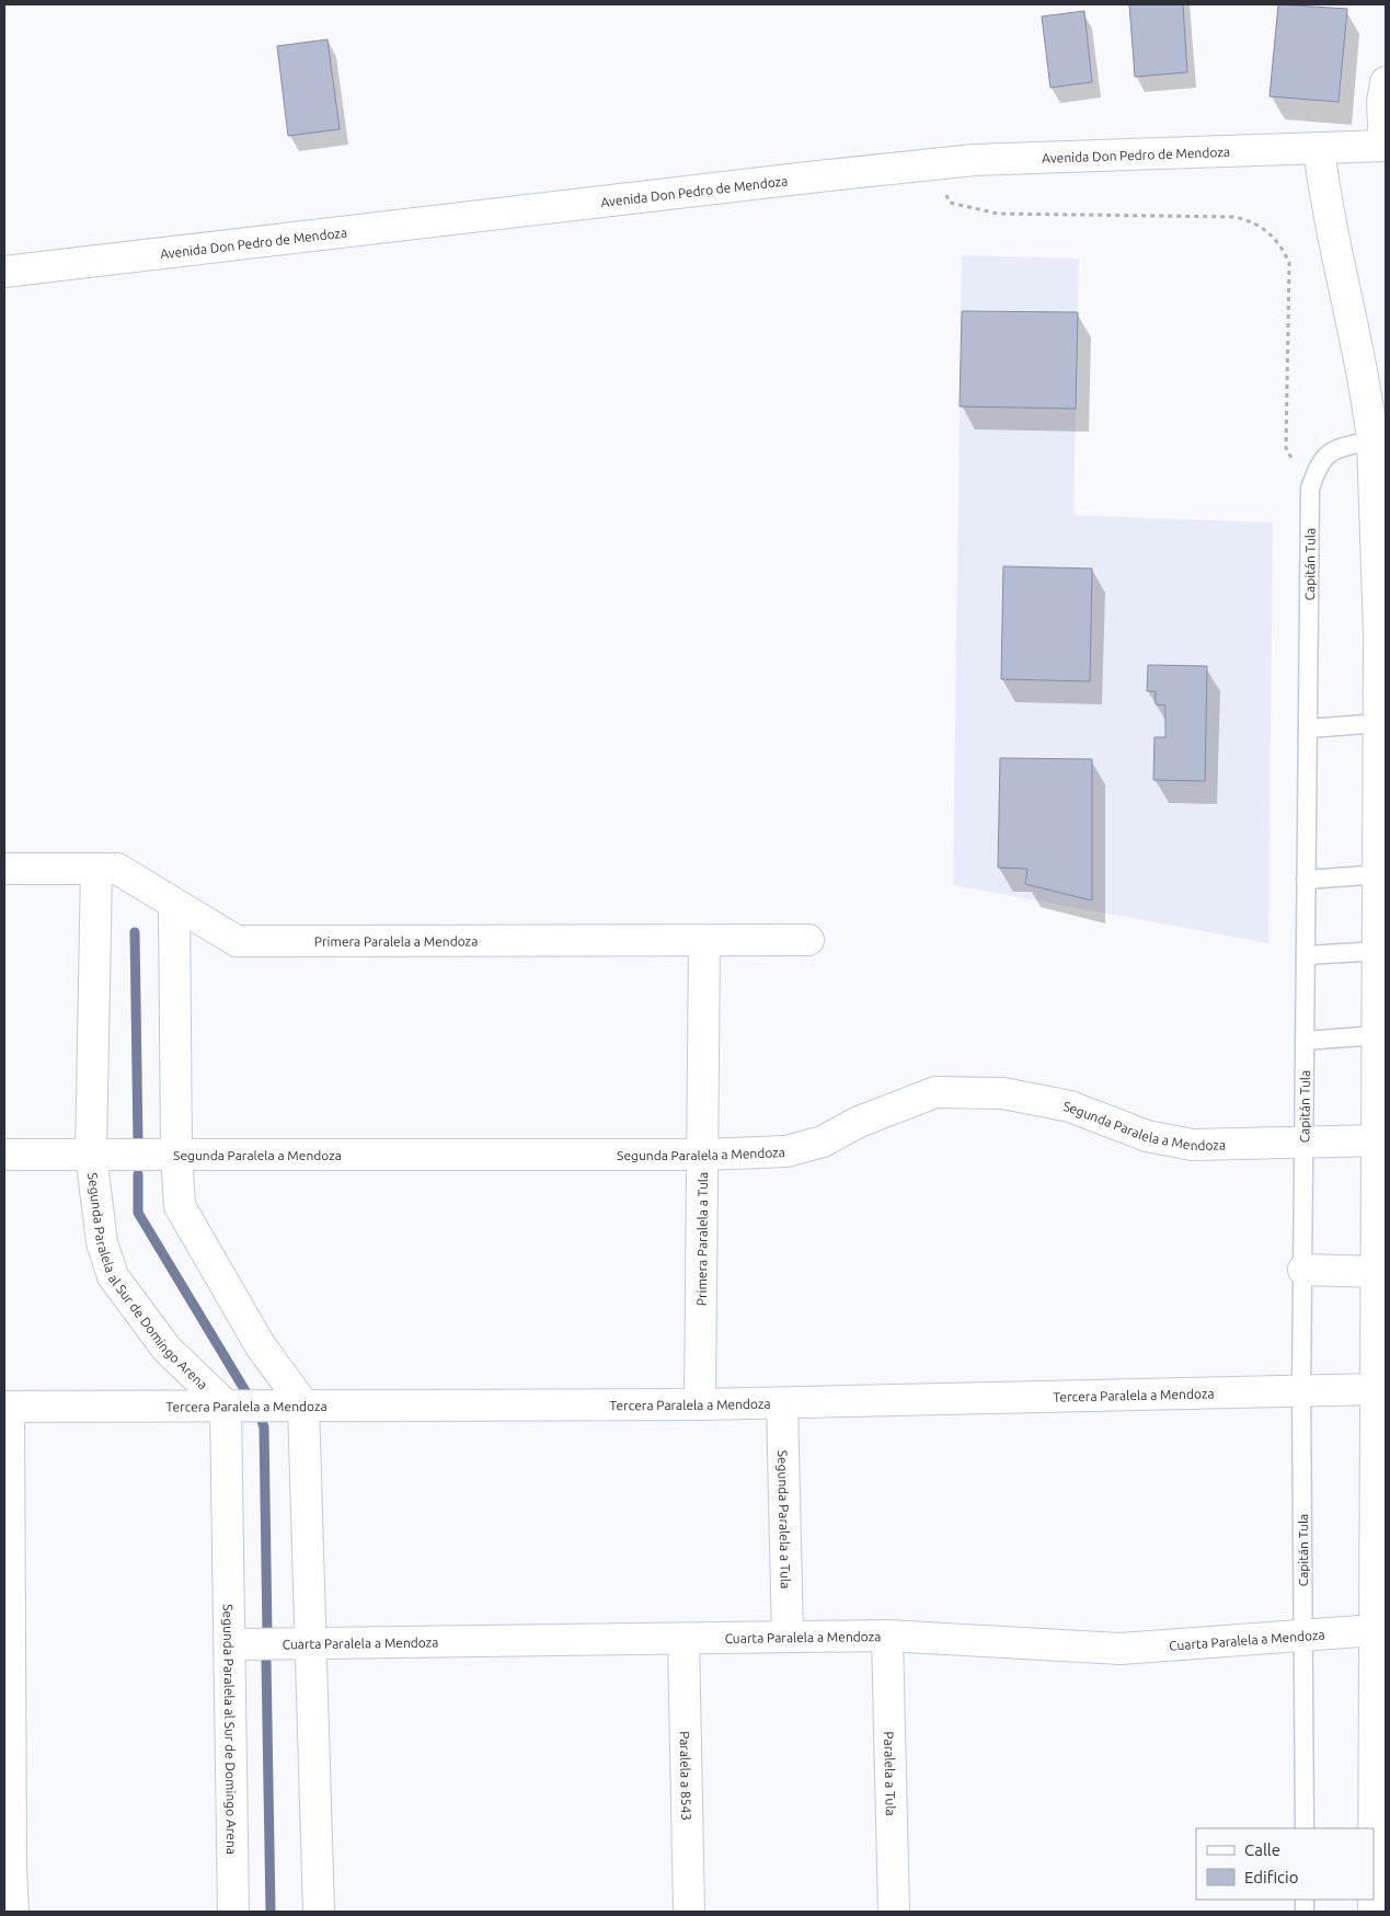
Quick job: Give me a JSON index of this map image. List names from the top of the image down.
{
  "streets": {
    "street": [
      "Avenida Don Pedro de Mendoza",
      "Primera Paralela a Mendoza",
      "Segunda Paralela a Mendoza",
      "Primera Paralela a Tula",
      "Segunda Paralela al Sur de Domingo Arena",
      "Tercera Paralela a Mendoza",
      "Segunda Paralela a Tula",
      "Cuarta Paralela a Mendoza",
      "Paralela a Tula",
      "Paralela a 8543"
    ],
    "lane": ["Capitán Tula"]
  },
  "crossings": [
    ["Capitán Tula", "Segunda Paralela a Mendoza"],
    ["Capitán Tula", "Tercera Paralela a Mendoza"],
    ["Capitán Tula", "Cuarta Paralela a Mendoza"],
    ["Primera Paralela a Mendoza", "Primera Paralela a Tula"],
    ["Primera Paralela a Mendoza", "Segunda Paralela al Sur de Domingo Arena"],
    ["Segunda Paralela a Mendoza", "Primera Paralela a Tula"],
    ["Segunda Paralela a Mendoza", "Segunda Paralela al Sur de Domingo Arena"],
    ["Primera Paralela a Tula", "Tercera Paralela a Mendoza"],
    ["Segunda Paralela al Sur de Domingo Arena", "Tercera Paralela a Mendoza"],
    ["Segunda Paralela al Sur de Domingo Arena", "Cuarta Paralela a Mendoza"],
    ["Tercera Paralela a Mendoza", "Segunda Paralela a Tula"],
    ["Segunda Paralela a Tula", "Cuarta Paralela a Mendoza"],
    ["Cuarta Paralela a Mendoza", "Paralela a Tula"],
    ["Cuarta Paralela a Mendoza", "Paralela a 8543"]
  ],
  "legend": ["Calle", "Edificio"]
}
